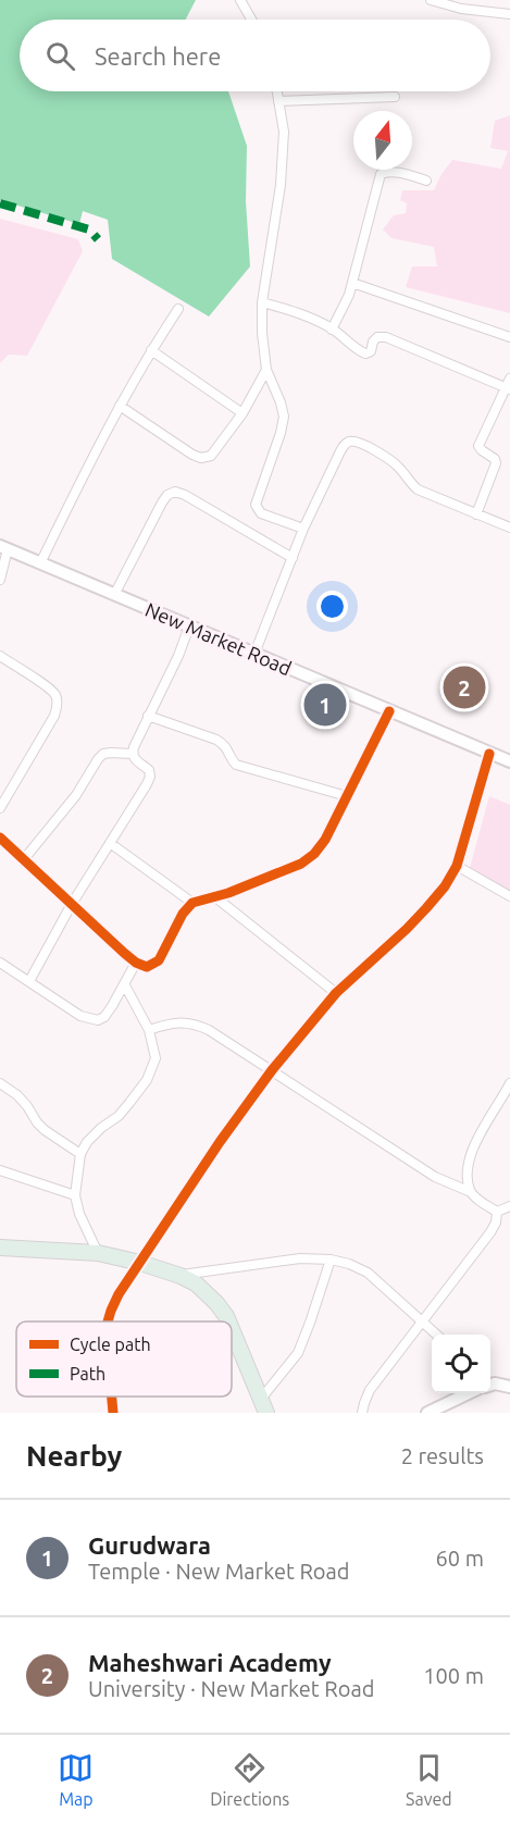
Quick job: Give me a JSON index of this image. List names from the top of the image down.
{
  "streets": {
    "street": ["New Market Road"]
  },
  "legend": ["Cycle path", "Path"],
  "north": "top",
  "page": {
    "search": "Search here",
    "pins": ["2", "1"],
    "heading": ["Nearby", "2 results"],
    "list": [
      {
        "mark": "1",
        "name": "Gurudwara",
        "note": "Temple · New Market Road",
        "value": "60 m"
      },
      {
        "mark": "2",
        "name": "Maheshwari Academy",
        "note": "University · New Market Road",
        "value": "100 m"
      }
    ],
    "nav": ["Map", "Directions", "Saved"]
  }
}
